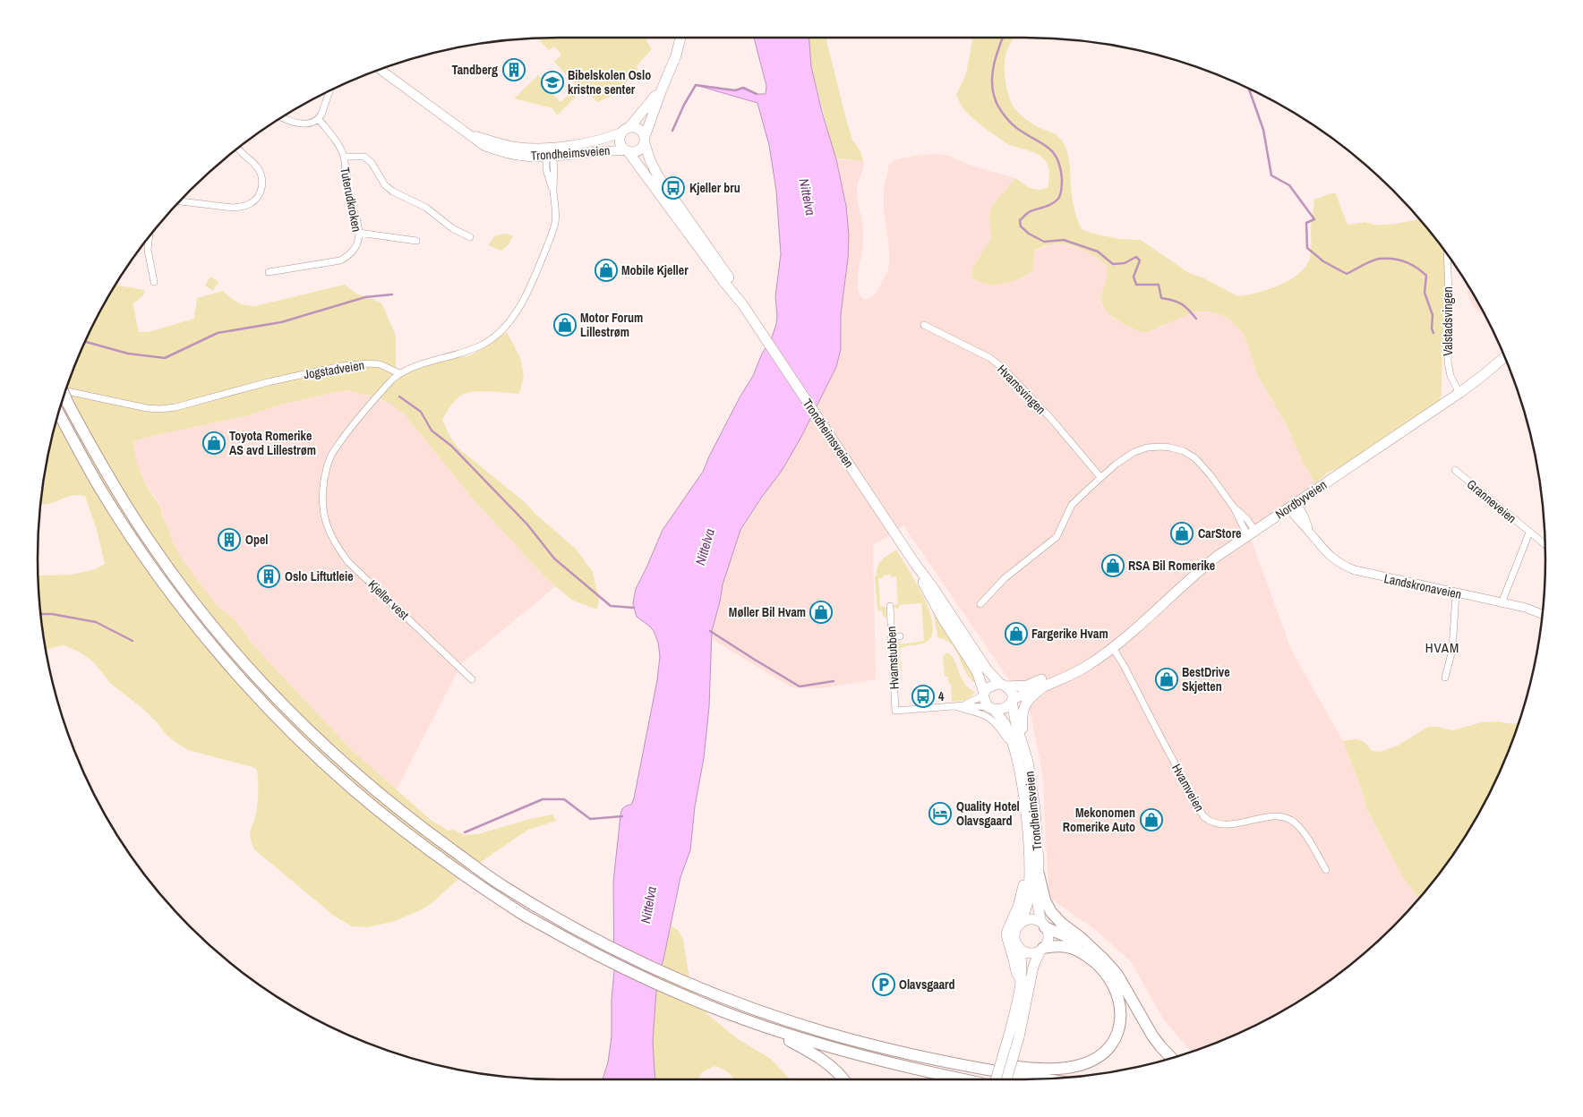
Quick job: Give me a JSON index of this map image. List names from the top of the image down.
{
  "streets": {
    "main road": ["Trondheimsveien", "Nordbyveien"],
    "street": [
      "Tuterudkroken",
      "Valstadsvingen",
      "Jogstadveien",
      "Hvamsvingen",
      "Granneveien",
      "Landskronaveien",
      "Kjeller vest",
      "Hvamstubben",
      "Hvamveien"
    ]
  },
  "crossings": [
    ["Trondheimsveien", "Nordbyveien"],
    ["Valstadsvingen", "Nordbyveien"],
    ["Jogstadveien", "Kjeller vest"],
    ["Nordbyveien", "Landskronaveien"],
    ["Nordbyveien", "Hvamveien"]
  ],
  "districts": ["HVAM"],
  "water": ["Nittelva"],
  "places": {
    "building": ["Tandberg", "Opel", "Oslo Liftutleie"],
    "school or university": ["Bibelskolen Oslo kristne senter"],
    "bus stop": ["Kjeller bru", "4"],
    "shop": [
      "Mobile Kjeller",
      "Motor Forum Lillestrøm",
      "Toyota Romerike AS avd Lillestrøm",
      "CarStore",
      "RSA Bil Romerike",
      "Møller Bil Hvam",
      "Fargerike Hvam",
      "BestDrive Skjetten",
      "Mekonomen Romerike Auto"
    ],
    "hotel": ["Quality Hotel Olavsgaard"],
    "parking": ["Olavsgaard"]
  }
}
